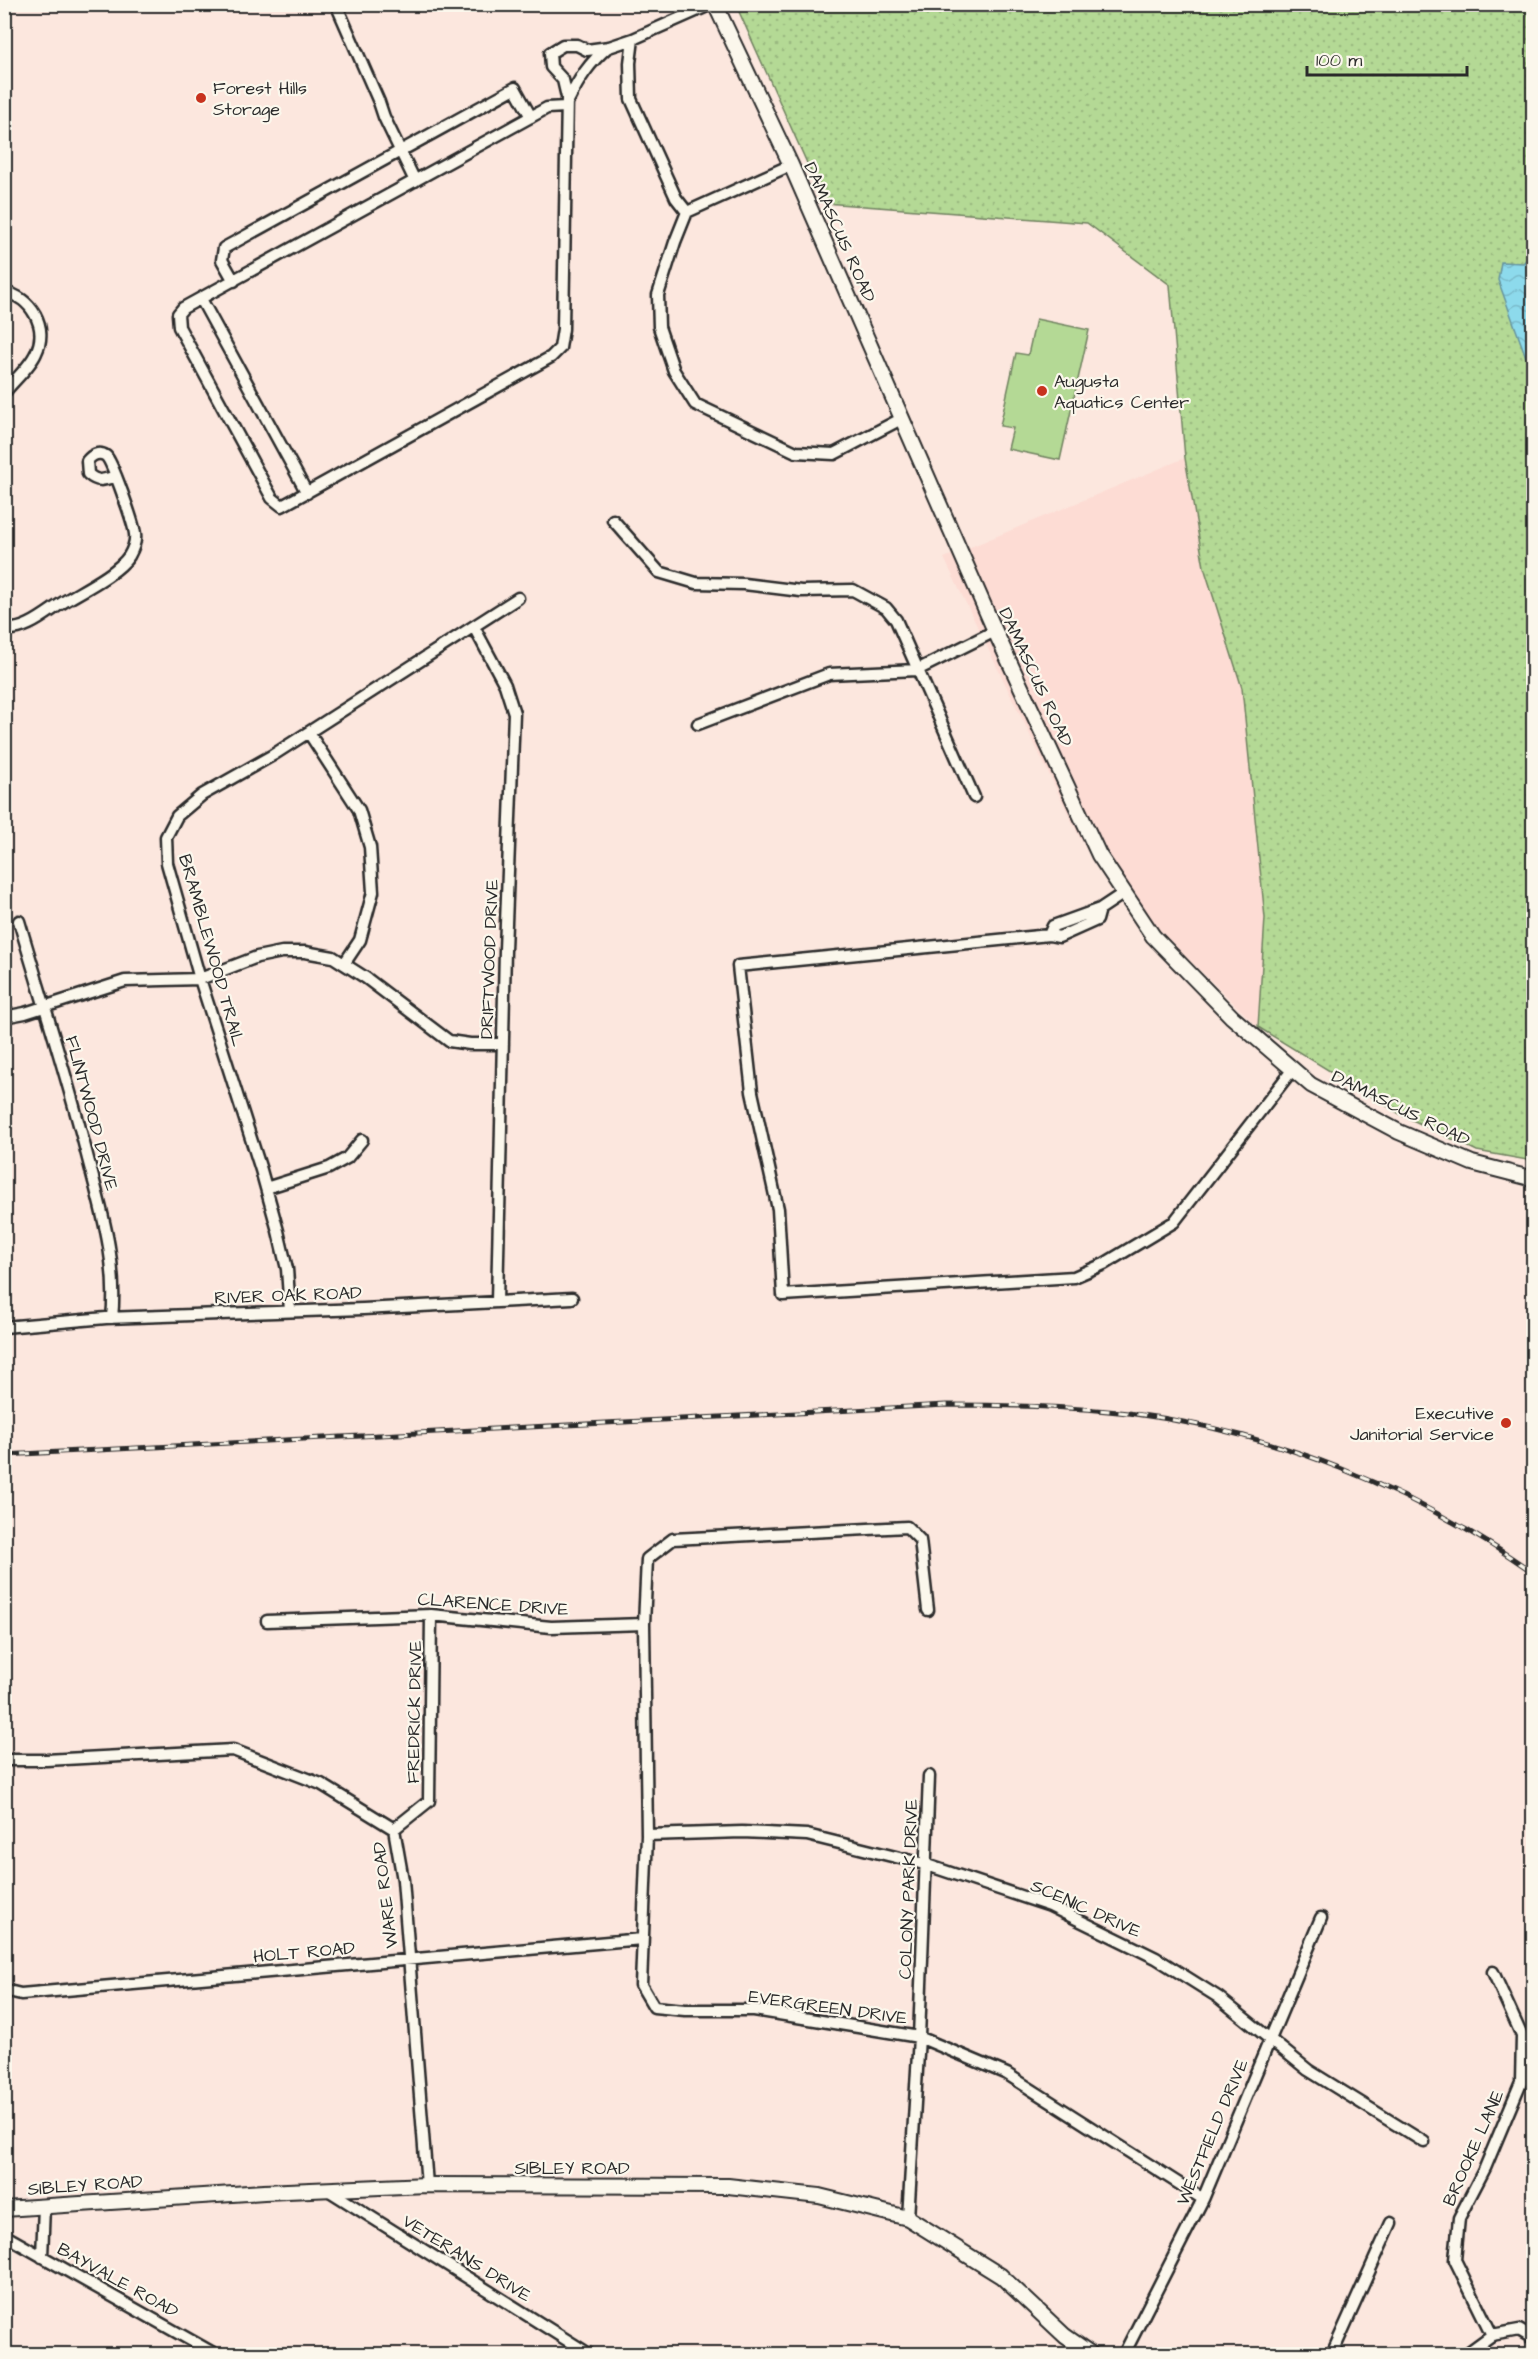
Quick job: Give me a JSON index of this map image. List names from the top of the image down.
{
  "streets": {
    "street": [
      "DAMASCUS ROAD",
      "BRAMBLEWOOD TRAIL",
      "DRIFTWOOD DRIVE",
      "FLINTWOOD DRIVE",
      "RIVER OAK ROAD",
      "CLARENCE DRIVE",
      "FREDRICK DRIVE",
      "COLONY PARK DRIVE",
      "WARE ROAD",
      "SCENIC DRIVE",
      "HOLT ROAD",
      "EVERGREEN DRIVE",
      "WESTFIELD DRIVE",
      "BROOKE LANE",
      "SIBLEY ROAD",
      "VETERANS DRIVE",
      "BAYVALE ROAD"
    ]
  },
  "crossings": [
    ["BRAMBLEWOOD TRAIL", "DRIFTWOOD DRIVE"],
    ["BRAMBLEWOOD TRAIL", "RIVER OAK ROAD"],
    ["DRIFTWOOD DRIVE", "RIVER OAK ROAD"],
    ["FLINTWOOD DRIVE", "RIVER OAK ROAD"],
    ["CLARENCE DRIVE", "FREDRICK DRIVE"],
    ["CLARENCE DRIVE", "EVERGREEN DRIVE"],
    ["FREDRICK DRIVE", "WARE ROAD"],
    ["COLONY PARK DRIVE", "SCENIC DRIVE"],
    ["COLONY PARK DRIVE", "EVERGREEN DRIVE"],
    ["COLONY PARK DRIVE", "SIBLEY ROAD"],
    ["WARE ROAD", "HOLT ROAD"],
    ["WARE ROAD", "SIBLEY ROAD"],
    ["SCENIC DRIVE", "EVERGREEN DRIVE"],
    ["SCENIC DRIVE", "WESTFIELD DRIVE"],
    ["HOLT ROAD", "EVERGREEN DRIVE"],
    ["EVERGREEN DRIVE", "WESTFIELD DRIVE"],
    ["SIBLEY ROAD", "VETERANS DRIVE"]
  ],
  "places": ["Forest Hills Storage", "Augusta Aquatics Center", "Executive Janitorial Service"],
  "scale_bar": "100 m"
}
